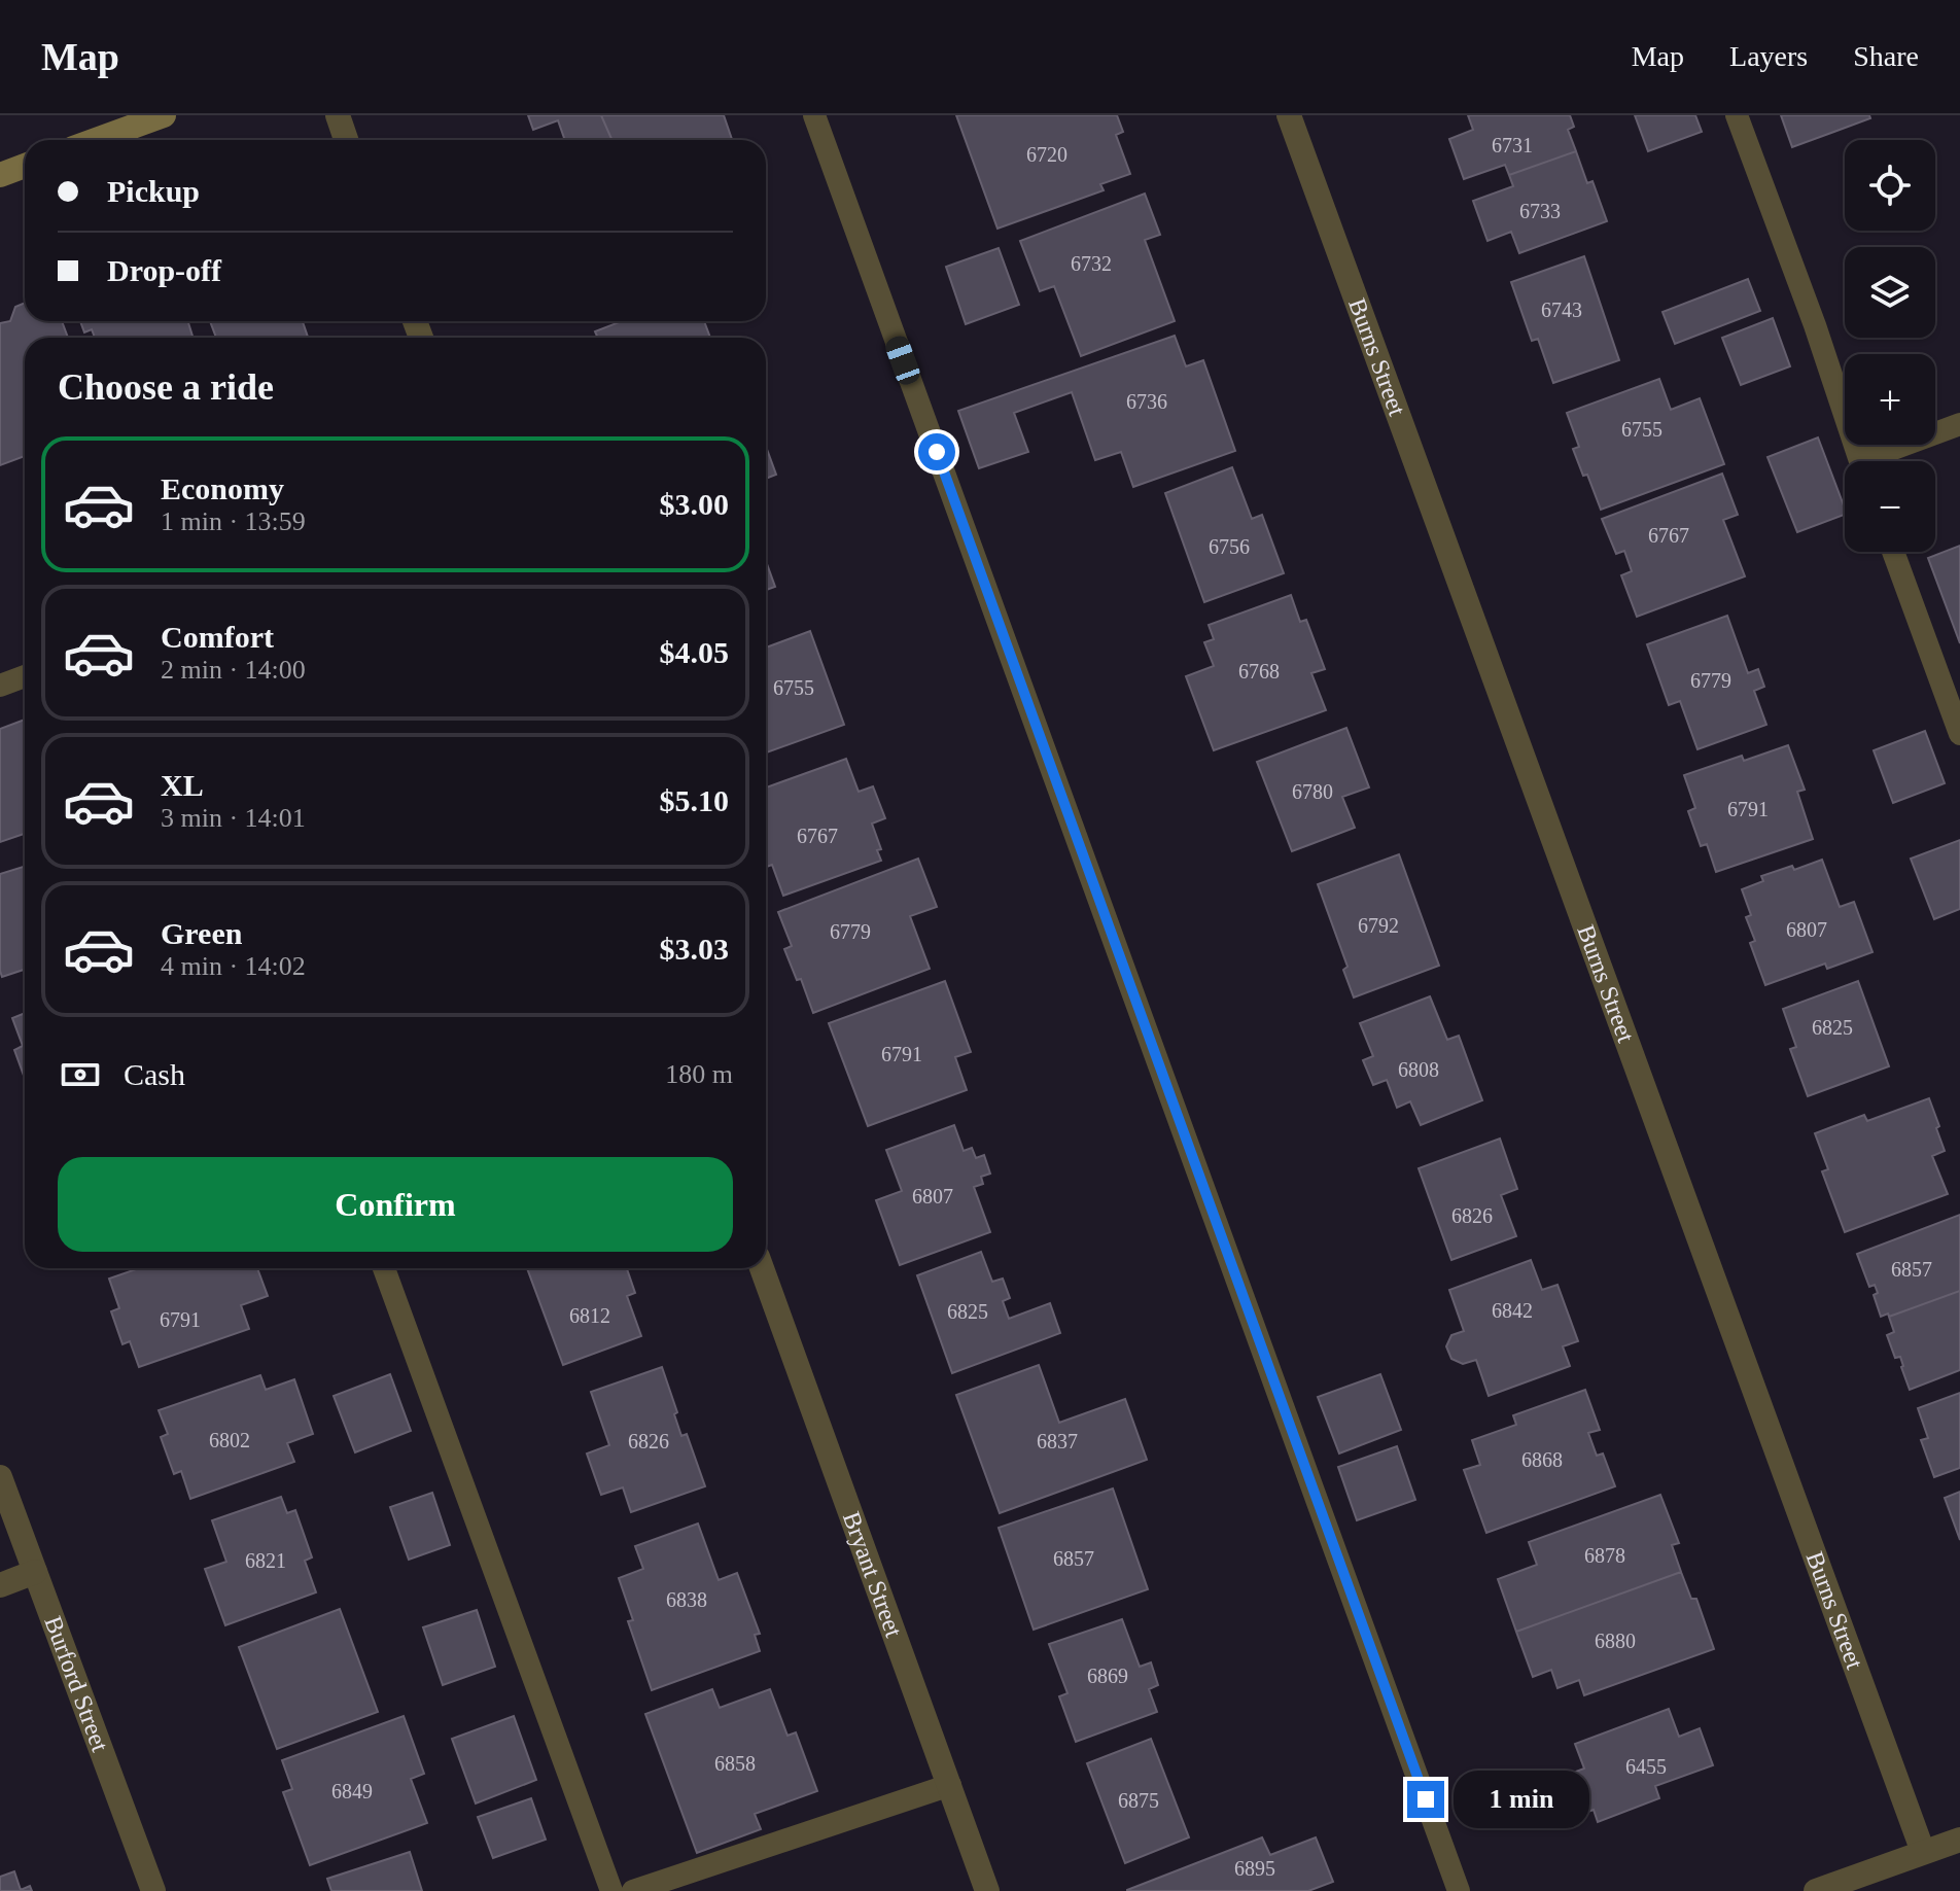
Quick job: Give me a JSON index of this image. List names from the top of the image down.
{
  "streets": {
    "street": ["Burns Street", "Bryant Street", "Burford Street"]
  },
  "house_numbers": [
    "6731",
    "6720",
    "6733",
    "6732",
    "6743",
    "6736",
    "6755",
    "6767",
    "6756",
    "6768",
    "6779",
    "6755",
    "6780",
    "6791",
    "6767",
    "6792",
    "6807",
    "6779",
    "6825",
    "6791",
    "6808",
    "6807",
    "6826",
    "6857",
    "6842",
    "6825",
    "6812",
    "6791",
    "6802",
    "6826",
    "6837",
    "6868",
    "6878",
    "6857",
    "6821",
    "6838",
    "6880",
    "6869",
    "6858",
    "6455",
    "6849",
    "6875",
    "6895"
  ],
  "page": {
    "header": "Map",
    "nav": ["Map", "Layers", "Share"],
    "map_buttons": ["+", "−"],
    "banner": ["Pickup", "Drop-off"],
    "heading": "Choose a ride",
    "list": [
      {
        "name": "Economy",
        "note": "1 min · 13:59",
        "value": "$3.00"
      },
      {
        "name": "Comfort",
        "note": "2 min · 14:00",
        "value": "$4.05"
      },
      {
        "name": "XL",
        "note": "3 min · 14:01",
        "value": "$5.10"
      },
      {
        "name": "Green",
        "note": "4 min · 14:02",
        "value": "$3.03"
      }
    ],
    "pay": ["Cash", "180 m"],
    "buttons": "Confirm",
    "bubble": "1 min"
  }
}
